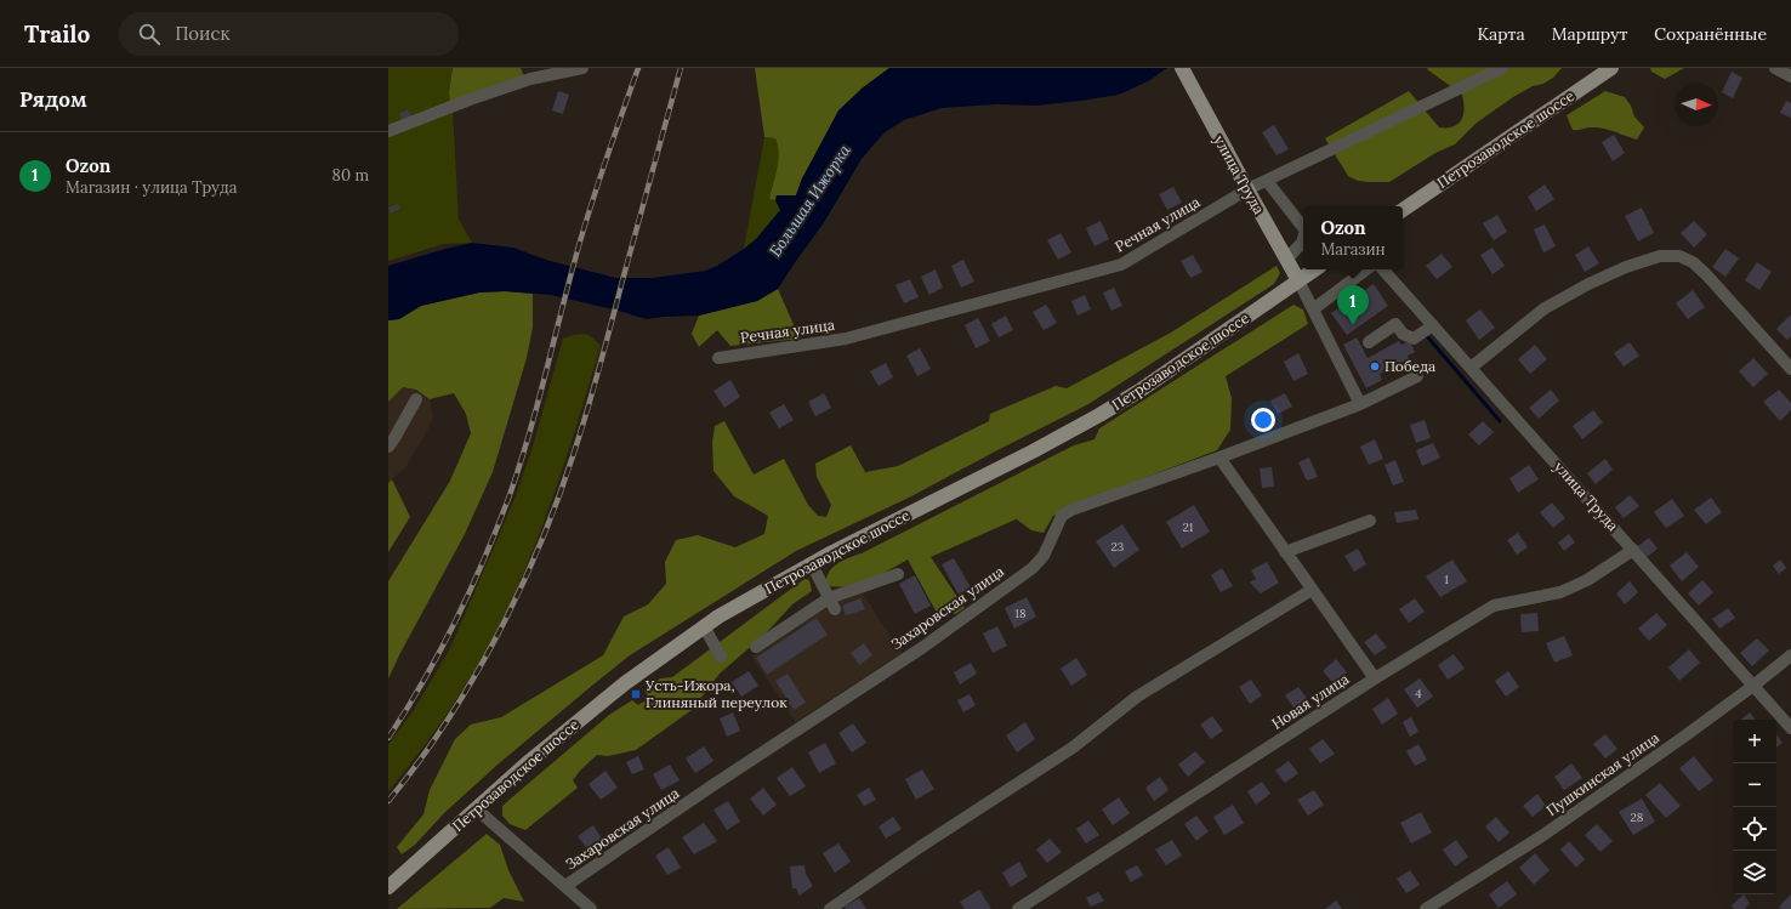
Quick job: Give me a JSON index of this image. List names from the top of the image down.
{
  "streets": {
    "main road": ["Петрозаводское шоссе", "улица Труда"],
    "street": [
      "Речная улица",
      "Захаровская улица",
      "Новая улица",
      "Пушкинская улица"
    ]
  },
  "crossings": [
    ["Петрозаводское шоссе", "улица Труда"],
    ["улица Труда", "Речная улица"],
    ["улица Труда", "Новая улица"],
    ["улица Труда", "Пушкинская улица"]
  ],
  "water": ["Большая Ижорка"],
  "places": {
    "other": ["Победа"],
    "transit": ["Усть-Ижора, Глиняный переулок"]
  },
  "house_numbers": [
    "21",
    "23",
    "1",
    "18",
    "4",
    "28"
  ],
  "north": "right",
  "page": {
    "header": "Trailo",
    "search": "Поиск",
    "nav": ["Карта", "Маршрут", "Сохранённые"],
    "heading": "Рядом",
    "list": [
      {
        "mark": "1",
        "name": "Ozon",
        "note": "Магазин · улица Труда",
        "value": "80 m"
      }
    ],
    "popup": ["Ozon", "Магазин"],
    "pins": "1",
    "map_buttons": ["+", "−"]
  }
}
